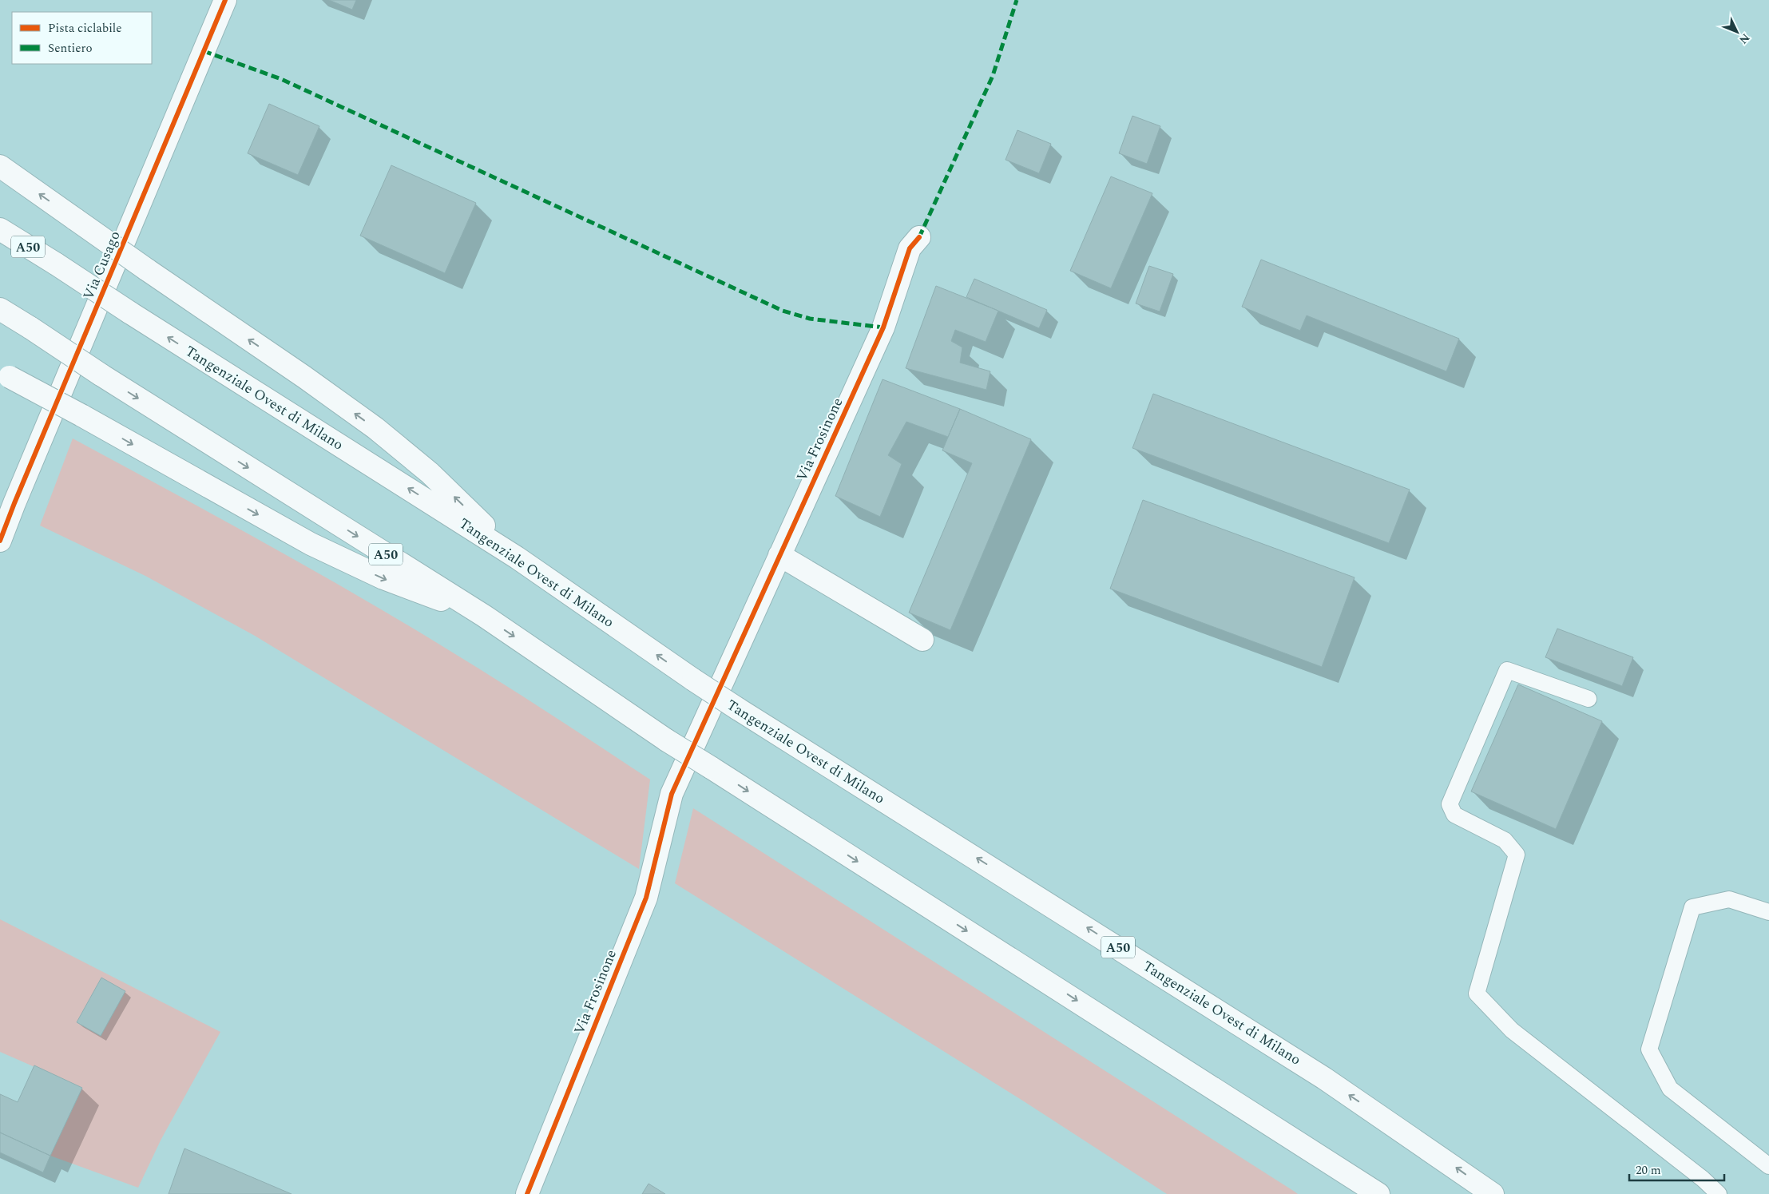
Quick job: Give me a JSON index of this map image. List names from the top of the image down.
{
  "streets": {
    "main road": [
      "A50",
      "Via Cusago",
      "Tangenziale Ovest di Milano",
      "Via Frosinone"
    ]
  },
  "legend": ["Pista ciclabile", "Sentiero"],
  "scale_bar": "20 m",
  "north": "bottom right"
}
